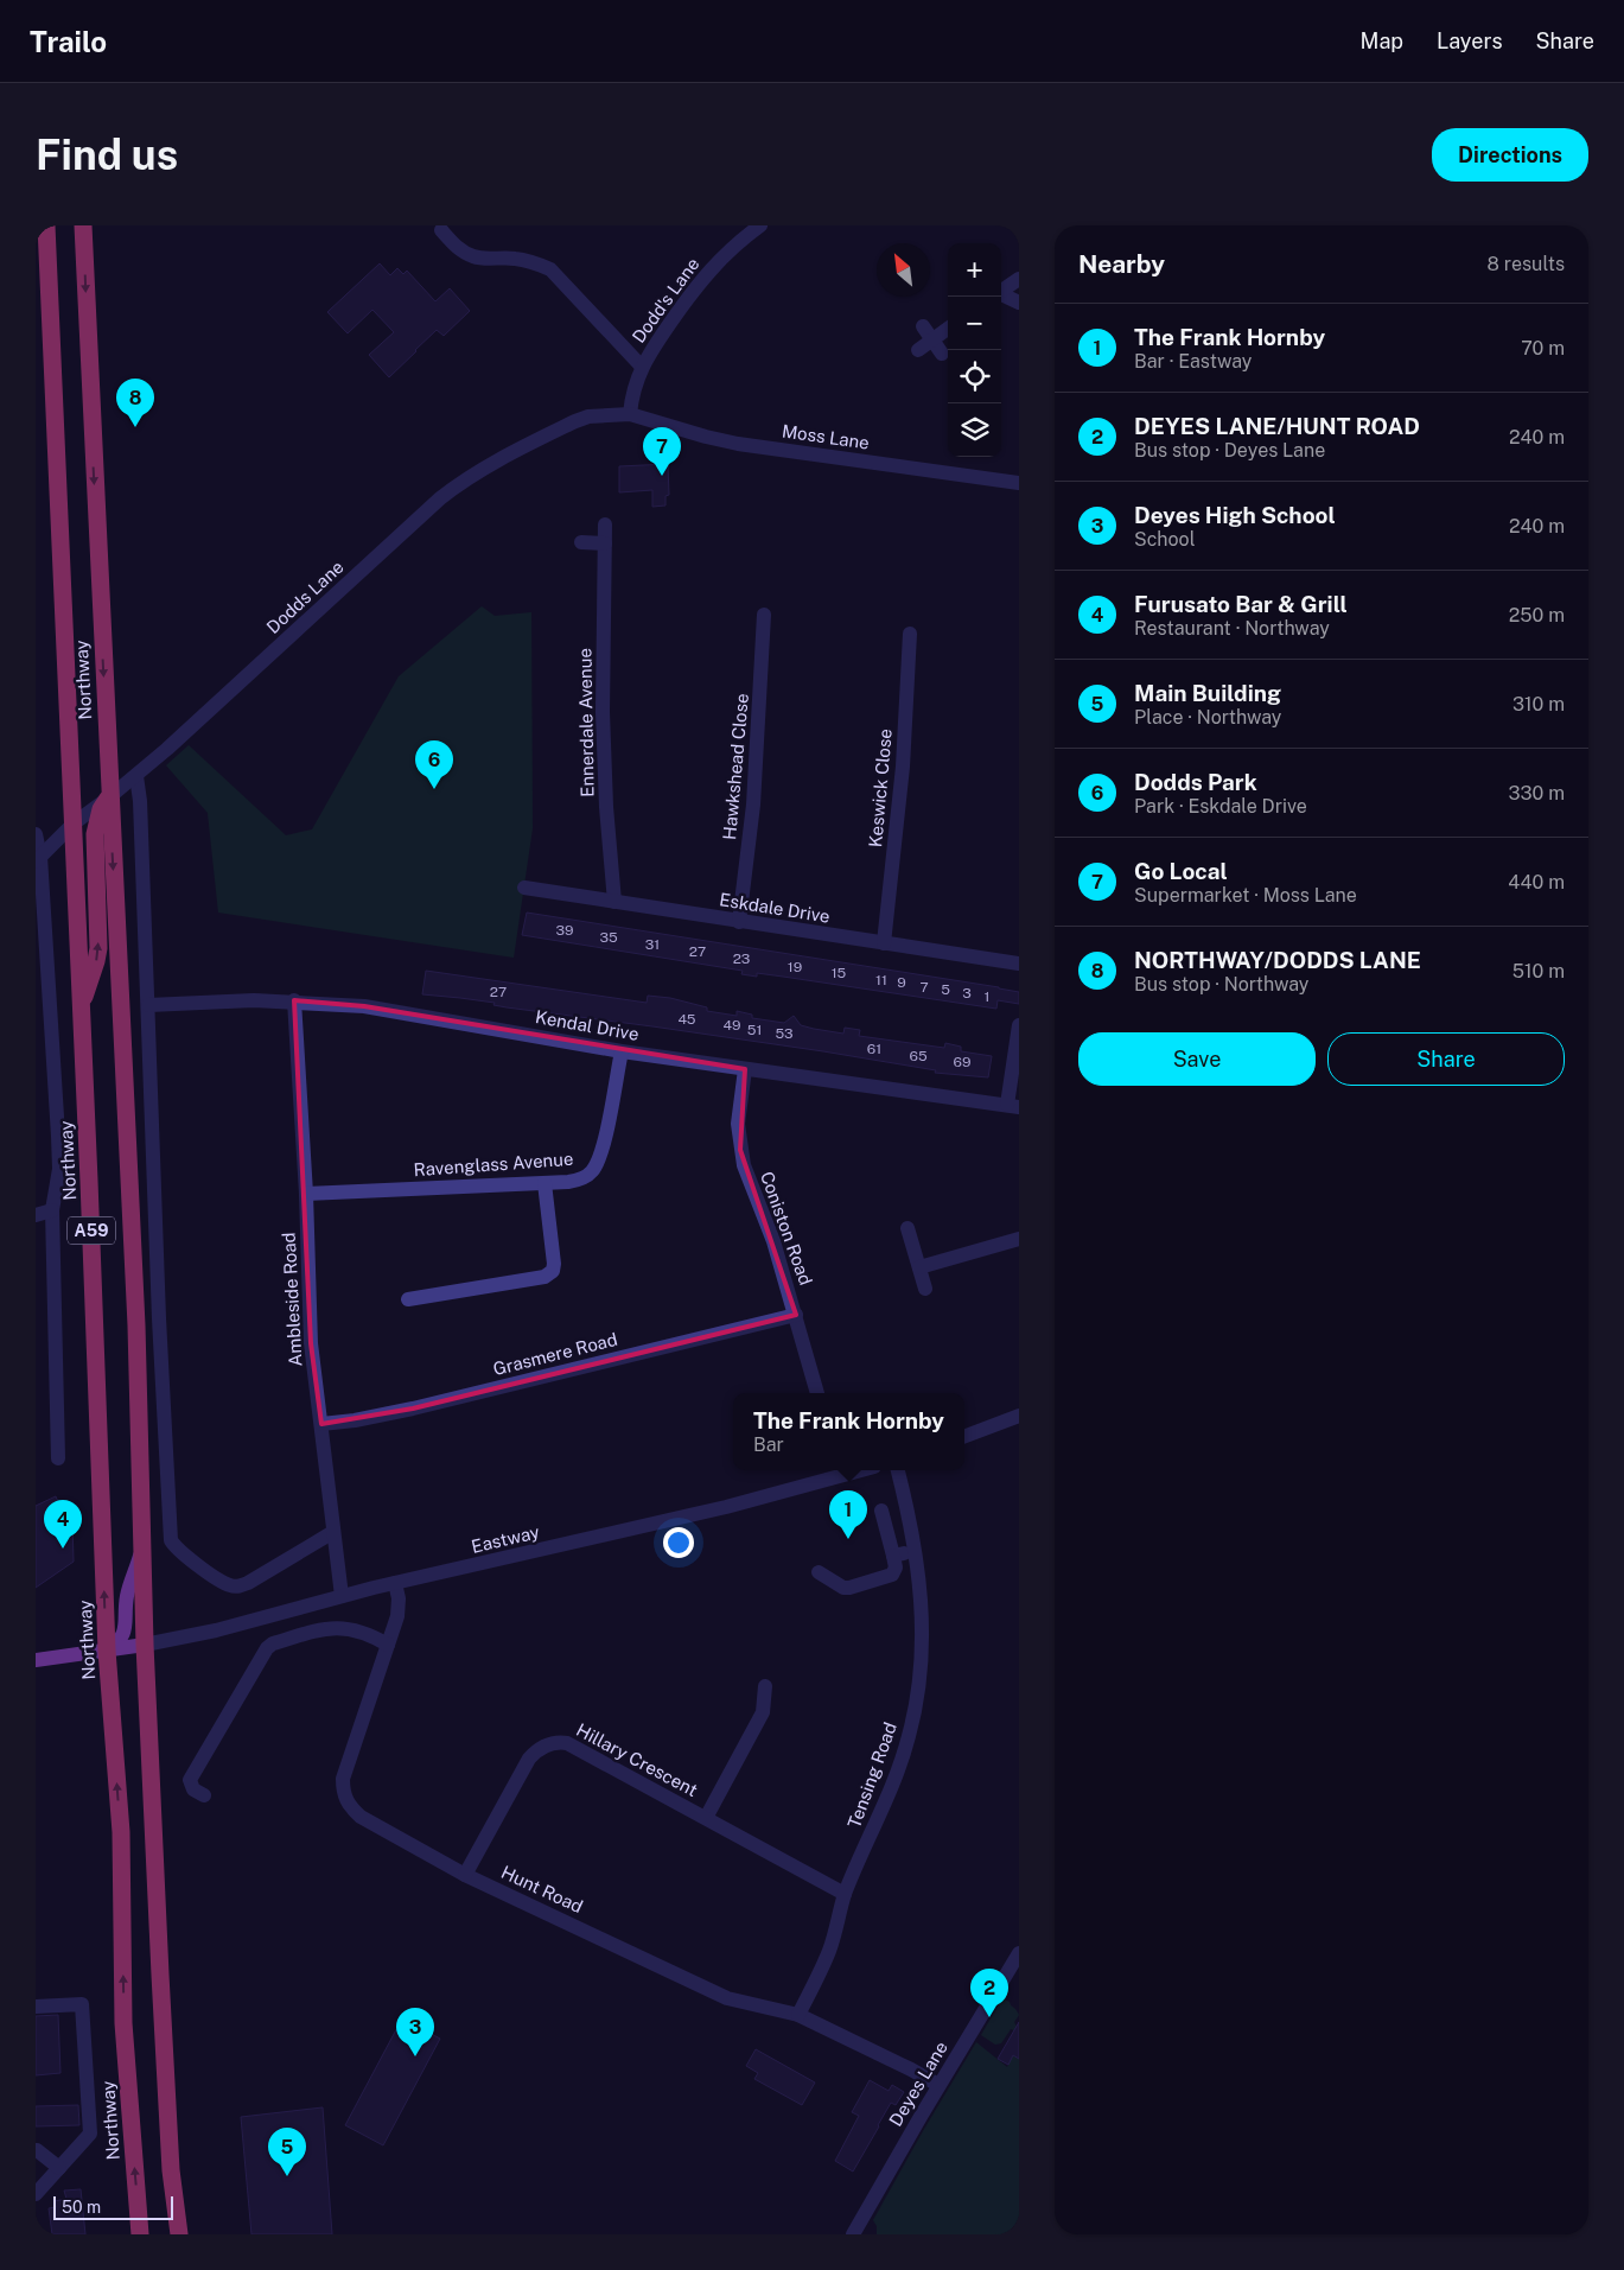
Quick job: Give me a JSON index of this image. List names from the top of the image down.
{
  "streets": {
    "highway": ["Northway", "A59"],
    "street": [
      "Dodd's Lane",
      "Moss Lane",
      "Dodds Lane",
      "Ennerdale Avenue",
      "Hawkshead Close",
      "Keswick Close",
      "Eskdale Drive",
      "Kendal Drive",
      "Ravenglass Avenue",
      "Coniston Road",
      "Ambleside Road",
      "Grasmere Road",
      "Eastway",
      "Hillary Crescent",
      "Tensing Road",
      "Hunt Road",
      "Deyes Lane"
    ]
  },
  "crossings": [
    ["Dodd's Lane", "Moss Lane"],
    ["Dodd's Lane", "Dodds Lane"],
    ["Moss Lane", "Dodds Lane"],
    ["Dodds Lane", "Northway"],
    ["Northway", "Eastway"],
    ["Ennerdale Avenue", "Eskdale Drive"],
    ["Hawkshead Close", "Eskdale Drive"],
    ["Keswick Close", "Eskdale Drive"],
    ["Kendal Drive", "Ravenglass Avenue"],
    ["Kendal Drive", "Coniston Road"],
    ["Kendal Drive", "Ambleside Road"],
    ["Ravenglass Avenue", "Ambleside Road"],
    ["Coniston Road", "Grasmere Road"],
    ["Ambleside Road", "Grasmere Road"],
    ["Ambleside Road", "Eastway"],
    ["Eastway", "Hunt Road"],
    ["Hillary Crescent", "Tensing Road"],
    ["Hillary Crescent", "Hunt Road"],
    ["Tensing Road", "Hunt Road"],
    ["Hunt Road", "Deyes Lane"]
  ],
  "house_numbers": [
    "39",
    "35",
    "31",
    "27",
    "23",
    "19",
    "15",
    "11",
    "9",
    "7",
    "5",
    "27",
    "3",
    "1",
    "45",
    "49",
    "51",
    "53",
    "61",
    "65",
    "69"
  ],
  "scale_bar": "50 m",
  "north": "top left",
  "page": {
    "header": "Trailo",
    "nav": ["Map", "Layers", "Share"],
    "buttons": [
      "Directions",
      ["Save", "Share"]
    ],
    "title": "Find us",
    "heading": ["Nearby", "8 results"],
    "map_buttons": ["+", "−"],
    "list": [
      {
        "mark": "1",
        "name": "The Frank Hornby",
        "note": "Bar · Eastway",
        "value": "70 m"
      },
      {
        "mark": "2",
        "name": "DEYES LANE/HUNT ROAD",
        "note": "Bus stop · Deyes Lane",
        "value": "240 m"
      },
      {
        "mark": "3",
        "name": "Deyes High School",
        "note": "School",
        "value": "240 m"
      },
      {
        "mark": "4",
        "name": "Furusato Bar & Grill",
        "note": "Restaurant · Northway",
        "value": "250 m"
      },
      {
        "mark": "5",
        "name": "Main Building",
        "note": "Place · Northway",
        "value": "310 m"
      },
      {
        "mark": "6",
        "name": "Dodds Park",
        "note": "Park · Eskdale Drive",
        "value": "330 m"
      },
      {
        "mark": "7",
        "name": "Go Local",
        "note": "Supermarket · Moss Lane",
        "value": "440 m"
      },
      {
        "mark": "8",
        "name": "NORTHWAY/DODDS LANE",
        "note": "Bus stop · Northway",
        "value": "510 m"
      }
    ],
    "pins": [
      "8",
      "7",
      "6",
      "1",
      "4",
      "2",
      "3",
      "5"
    ],
    "popup": ["The Frank Hornby", "Bar"],
    "scale": "50 m"
  }
}
